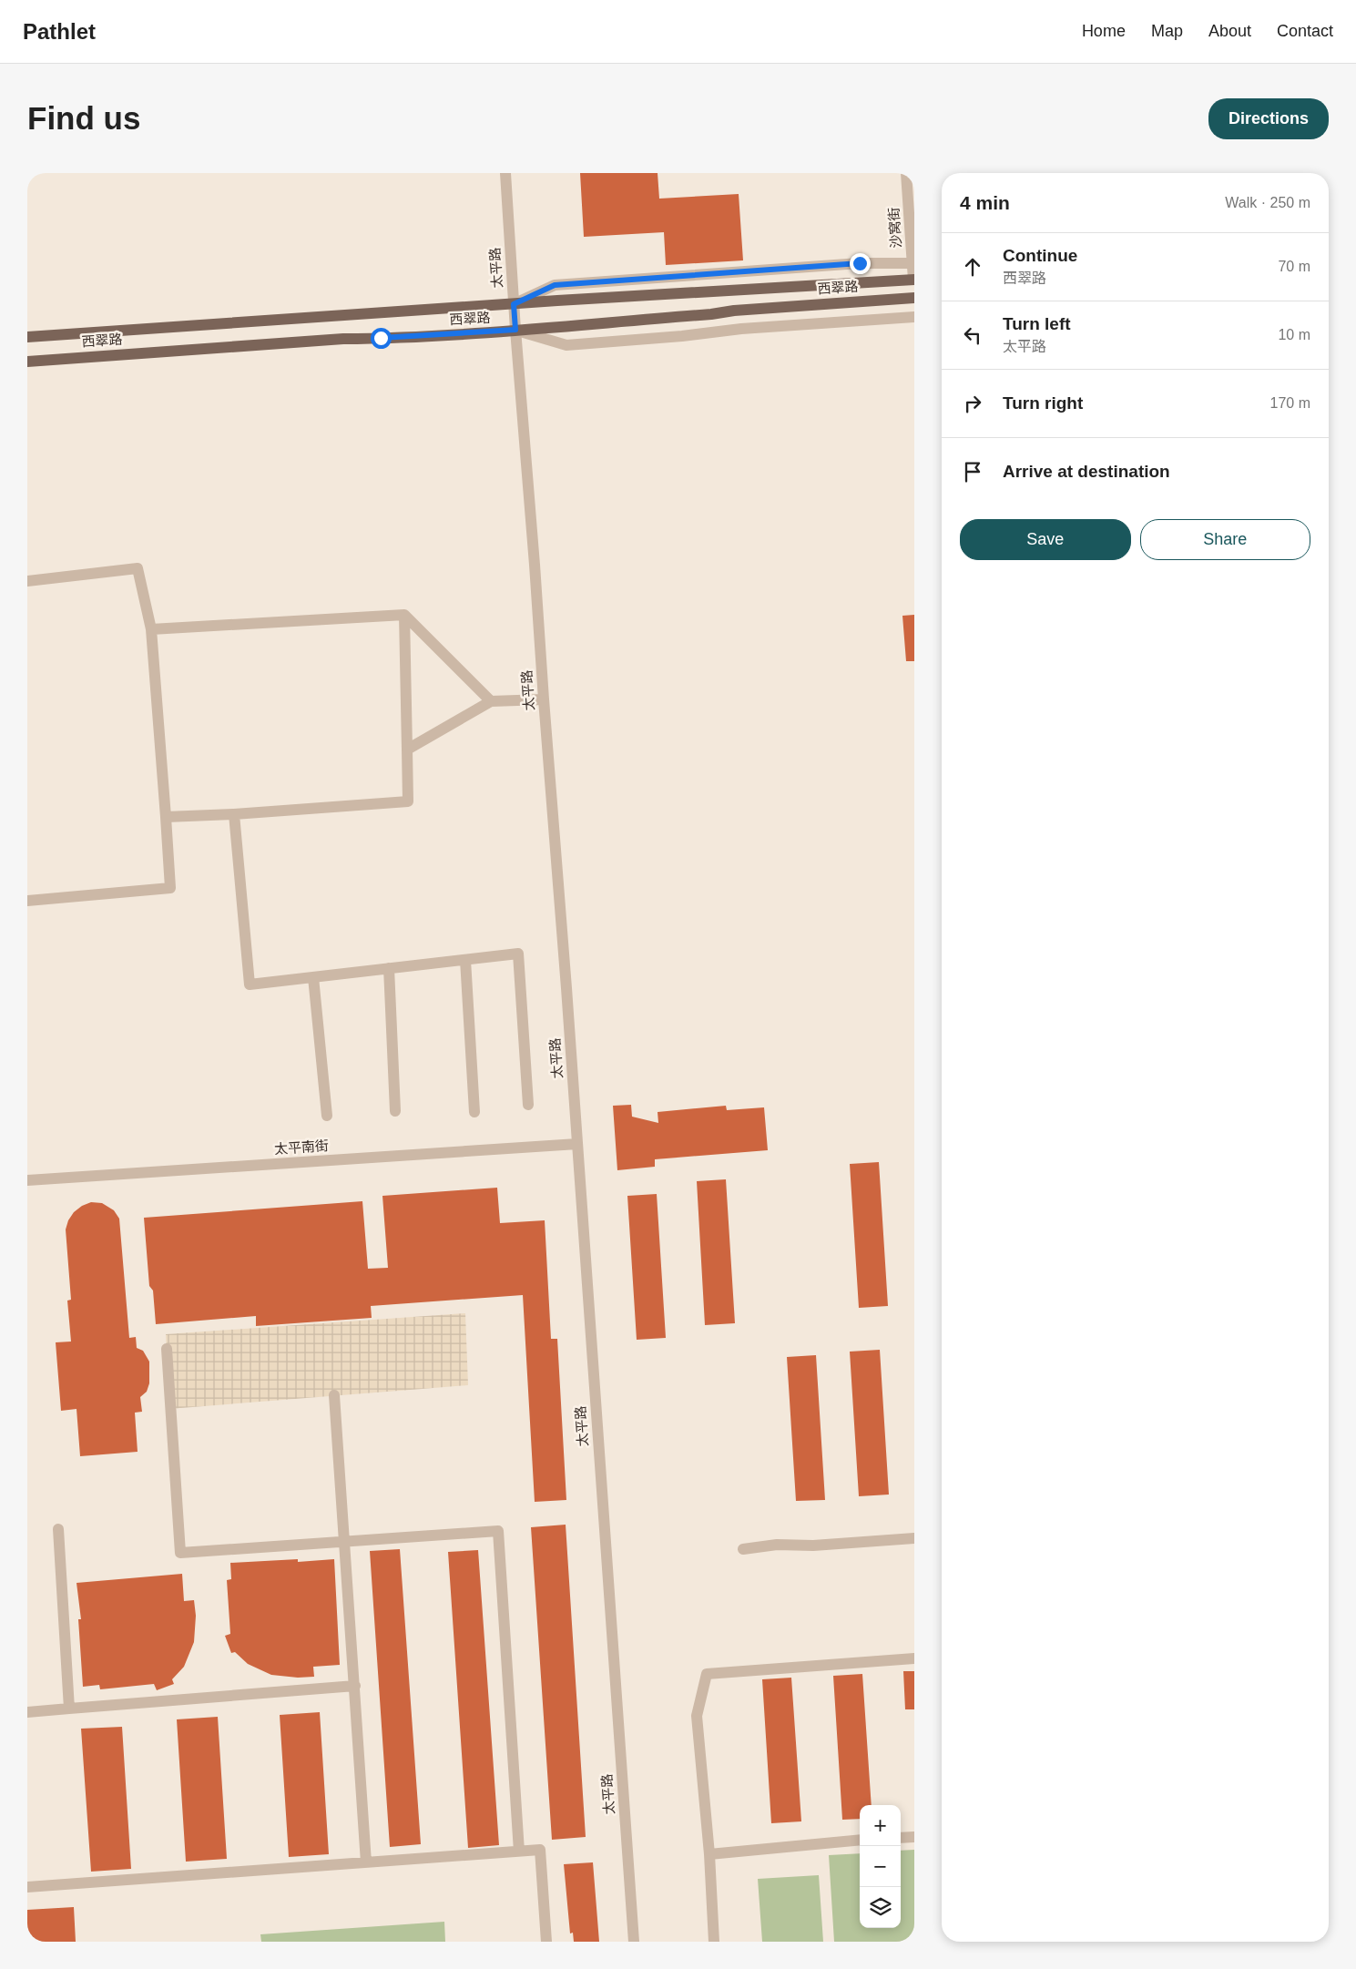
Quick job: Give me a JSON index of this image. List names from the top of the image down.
{
  "streets": {
    "main road": ["西翠路"],
    "street": ["沙窝街", "太平路", "太平南街"]
  },
  "crossings": [
    ["沙窝街", "西翠路"],
    ["太平路", "西翠路"],
    ["太平路", "太平南街"]
  ],
  "page": {
    "header": "Pathlet",
    "nav": [
      "Home",
      "Map",
      "About",
      "Contact"
    ],
    "buttons": [
      "Directions",
      ["Save", "Share"]
    ],
    "title": "Find us",
    "heading": ["4 min", "Walk · 250 m"],
    "list": [
      ["Continue", "西翠路", "70 m"],
      ["Turn left", "太平路", "10 m"],
      ["Turn right", "170 m"],
      "Arrive at destination"
    ],
    "map_buttons": ["+", "−"]
  }
}
